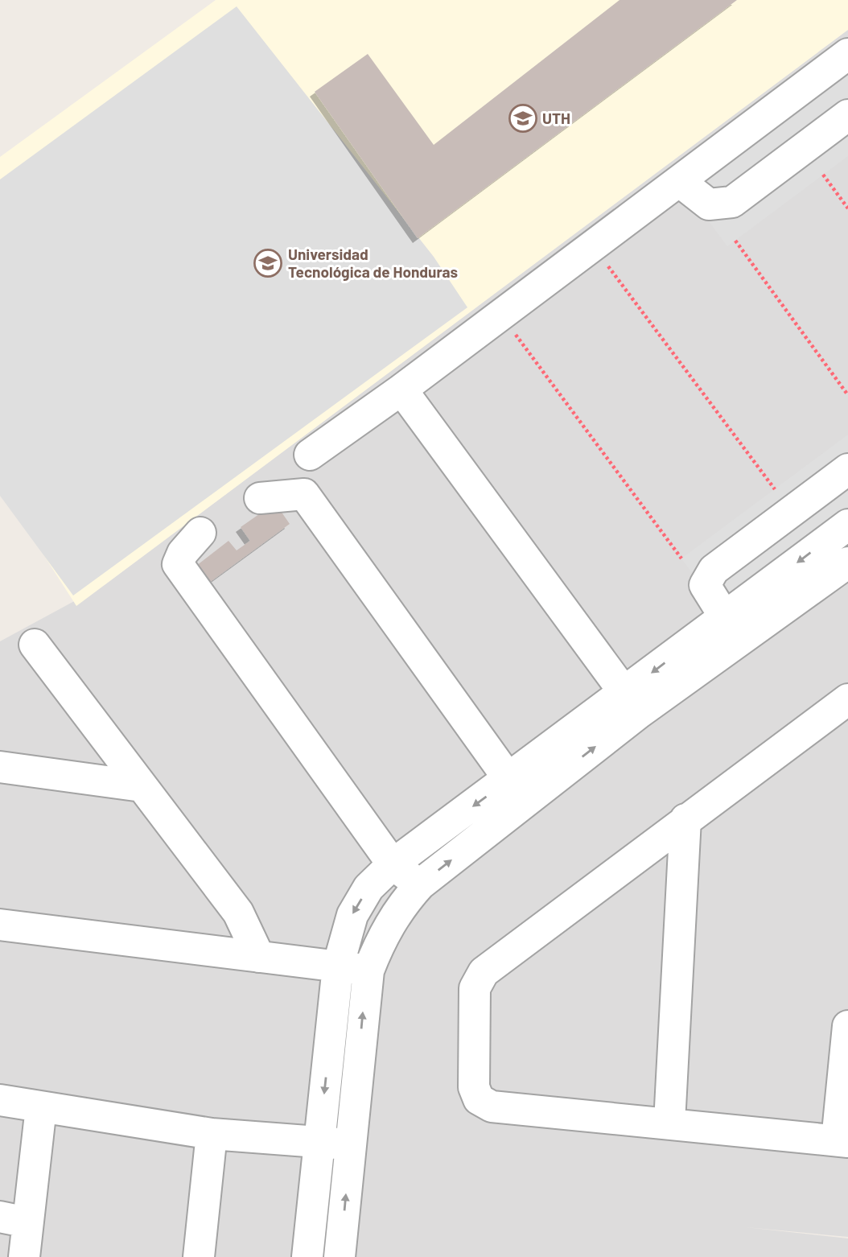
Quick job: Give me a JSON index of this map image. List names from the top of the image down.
{
  "places": {
    "school or university": ["UTH", "Universidad Tecnológica de Honduras"]
  }
}
